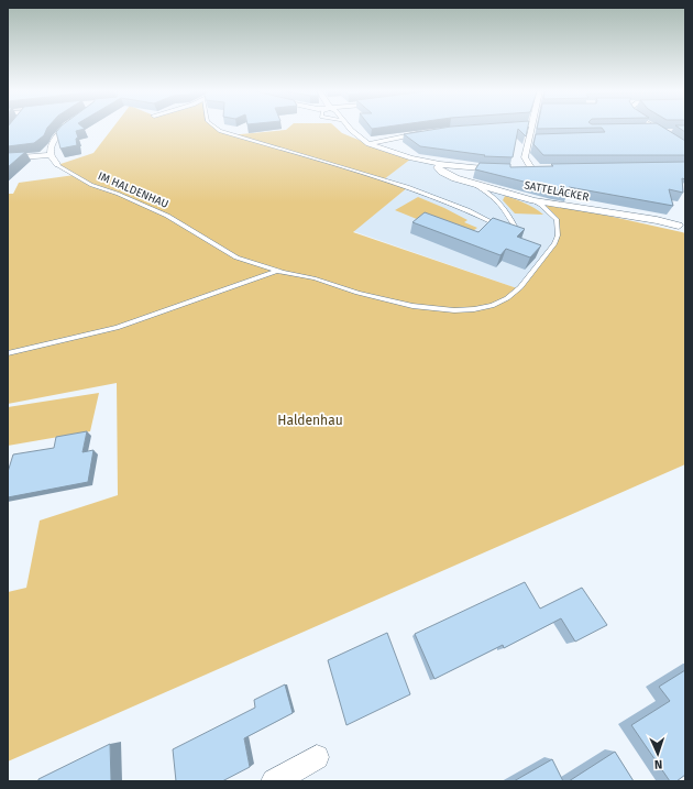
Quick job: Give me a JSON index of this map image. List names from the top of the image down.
{
  "streets": {
    "street": ["IM HALDENHAU", "SATTELÄCKER"]
  },
  "crossings": [
    ["IM HALDENHAU", "SATTELÄCKER"]
  ],
  "parks": ["Haldenhau"],
  "north": "bottom"
}
